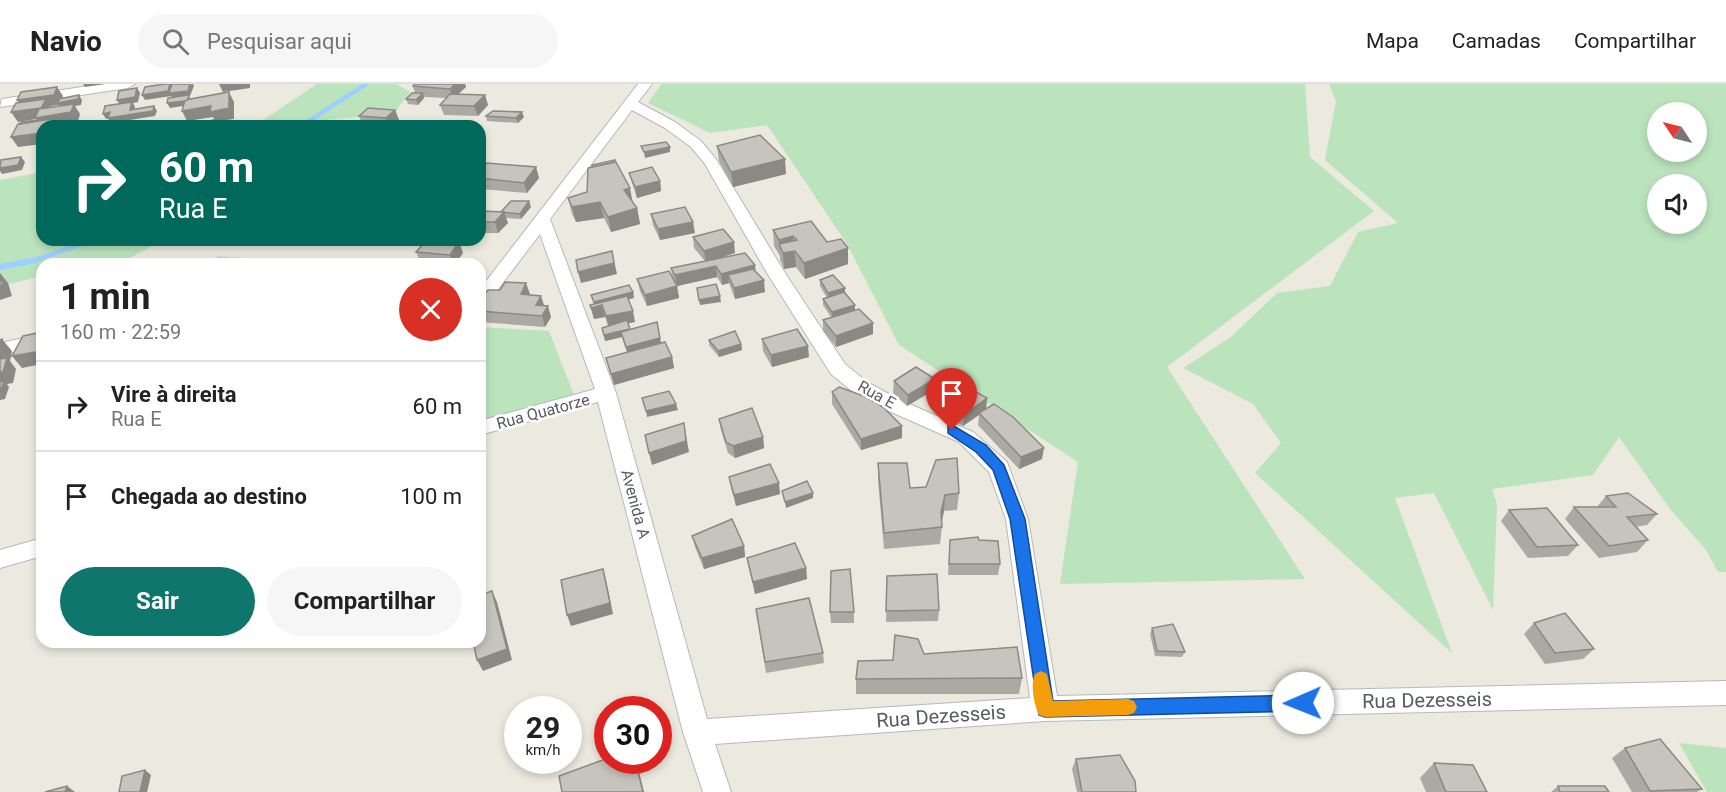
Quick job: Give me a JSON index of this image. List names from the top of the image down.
{
  "streets": {
    "street": [
      "Rua E",
      "Rua Quatorze",
      "Avenida A",
      "Rua Dezesseis"
    ]
  },
  "crossings": [
    ["Rua E", "Rua Dezesseis"],
    ["Rua Quatorze", "Avenida A"],
    ["Avenida A", "Rua Dezesseis"]
  ],
  "north": "top left",
  "page": {
    "header": "Navio",
    "search": "Pesquisar aqui",
    "nav": ["Mapa", "Camadas", "Compartilhar"],
    "turn": ["60 m", "Rua E"],
    "heading": ["1 min", "160 m · 22:59"],
    "list": [
      {
        "name": "Vire à direita",
        "note": "Rua E",
        "value": "60 m"
      },
      {
        "name": "Chegada ao destino",
        "value": "100 m"
      }
    ],
    "buttons": ["Sair", "Compartilhar"],
    "speed": "29 km/h",
    "limit": "30"
  }
}
